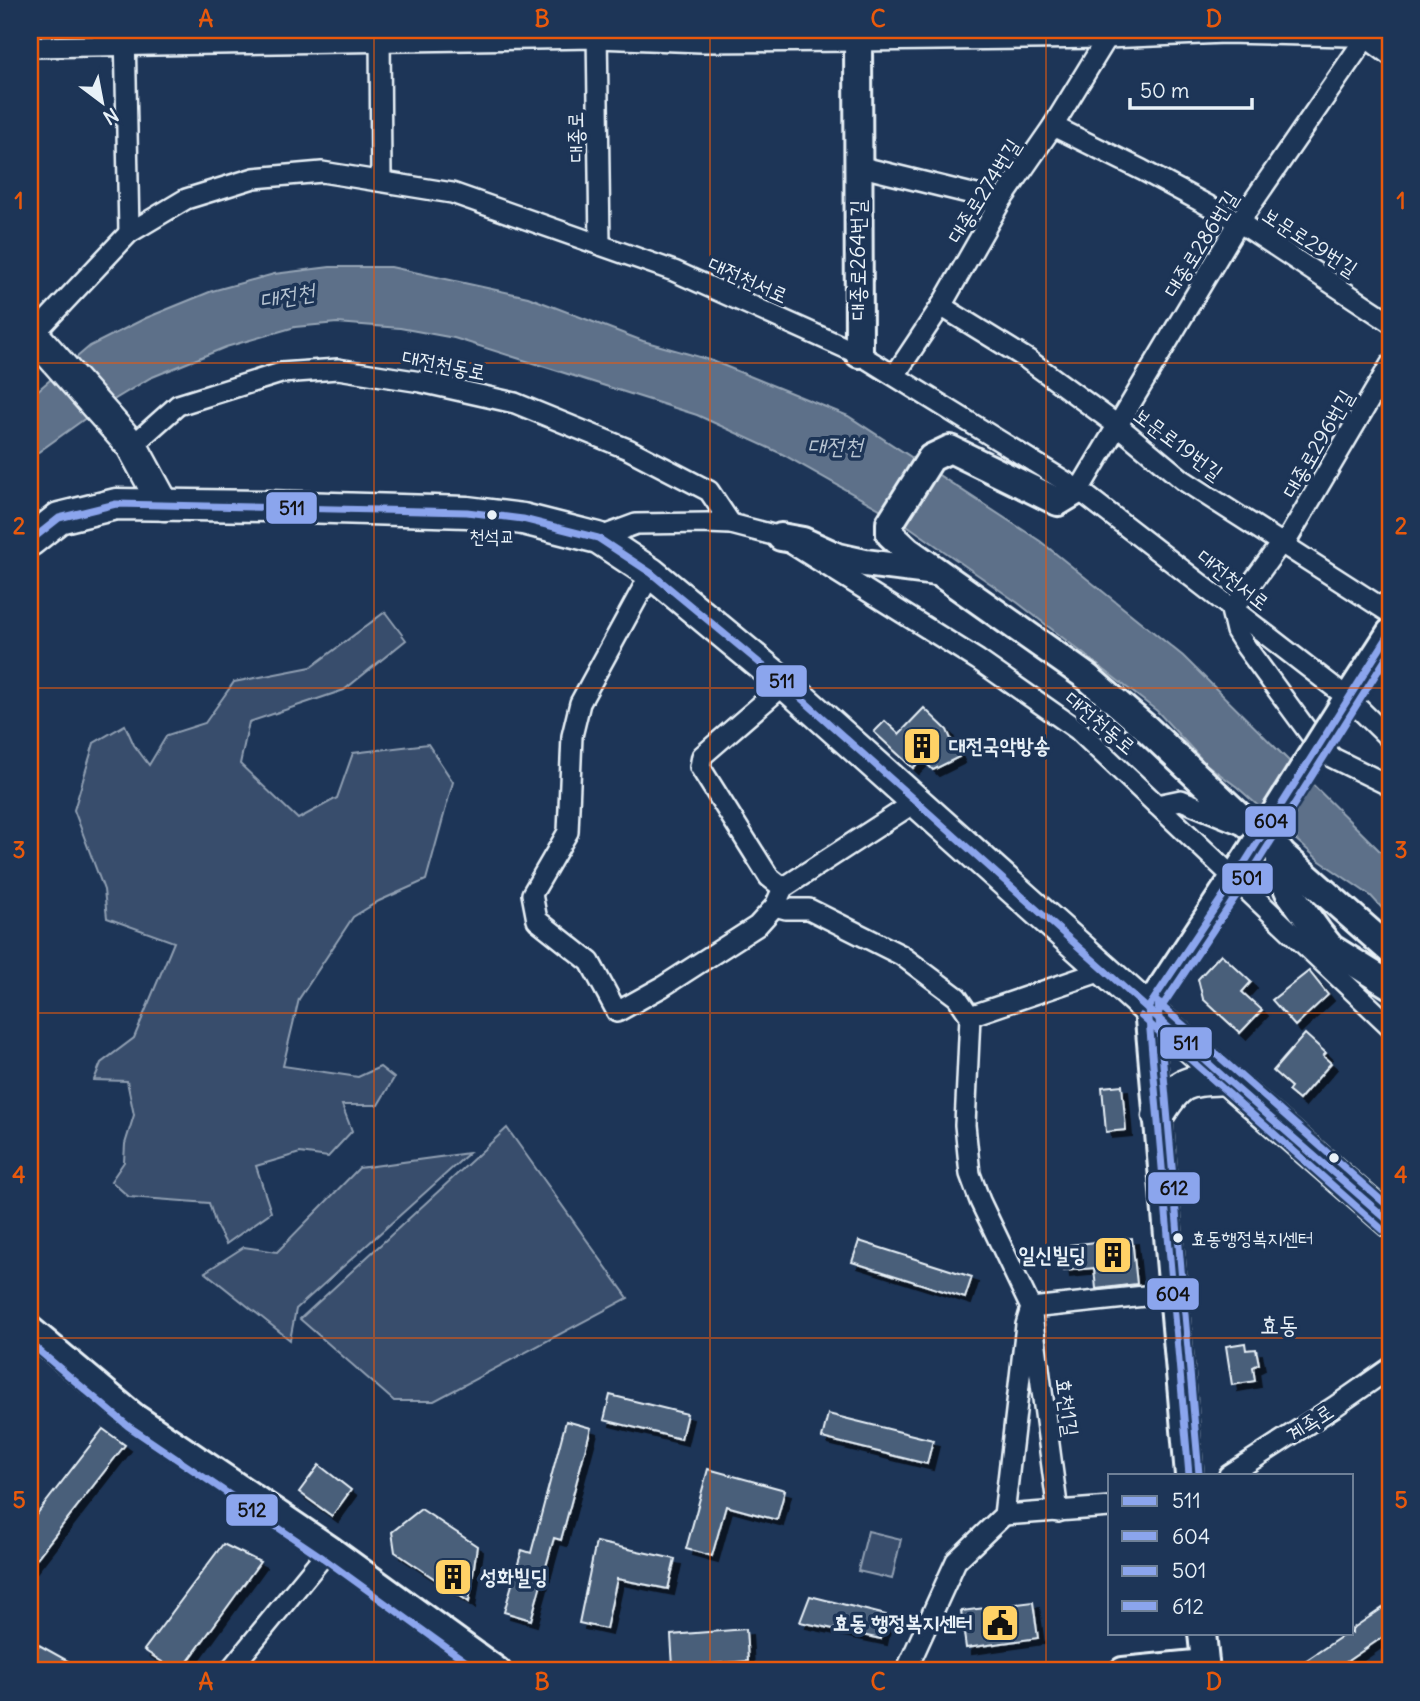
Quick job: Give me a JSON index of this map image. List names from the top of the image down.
{
  "streets": {
    "main road": ["대종로264번길"],
    "street": [
      "대종로",
      "대종로274번길",
      "보문로29번길",
      "대종로286번길",
      "대전천서로",
      "대전천동로",
      "보문로19번길",
      "대종로296번길",
      "효천1길",
      "계족로"
    ]
  },
  "crossings": [
    ["대종로", "대전천서로"],
    ["대종로274번길", "보문로29번길"],
    ["대종로274번길", "대종로264번길"],
    ["대종로274번길", "대전천서로"],
    ["대종로274번길", "보문로19번길"],
    ["보문로29번길", "대종로286번길"],
    ["대종로286번길", "대전천서로"],
    ["대종로286번길", "보문로19번길"],
    ["대종로264번길", "대전천서로"],
    ["대전천서로", "대종로296번길"],
    ["보문로19번길", "대종로296번길"]
  ],
  "districts": ["효동"],
  "water": ["대전천"],
  "places": {
    "other": ["천석교", "효동행정복지센터"],
    "building": ["대전국악방송", "일신빌딩", "성화빌딩"],
    "public building": ["효동 행정복지센터"]
  },
  "lines": [
    "transit line 511",
    "transit line 604",
    "transit line 501",
    "transit line 612",
    "transit line 512"
  ],
  "legend": [
    "511",
    "604",
    "501",
    "612"
  ],
  "scale_bar": "50 m",
  "north": "bottom right",
  "grid": {
    "columns": [
      "A",
      "B",
      "C",
      "D"
    ],
    "rows": [
      "1",
      "2",
      "3",
      "4",
      "5"
    ]
  }
}
